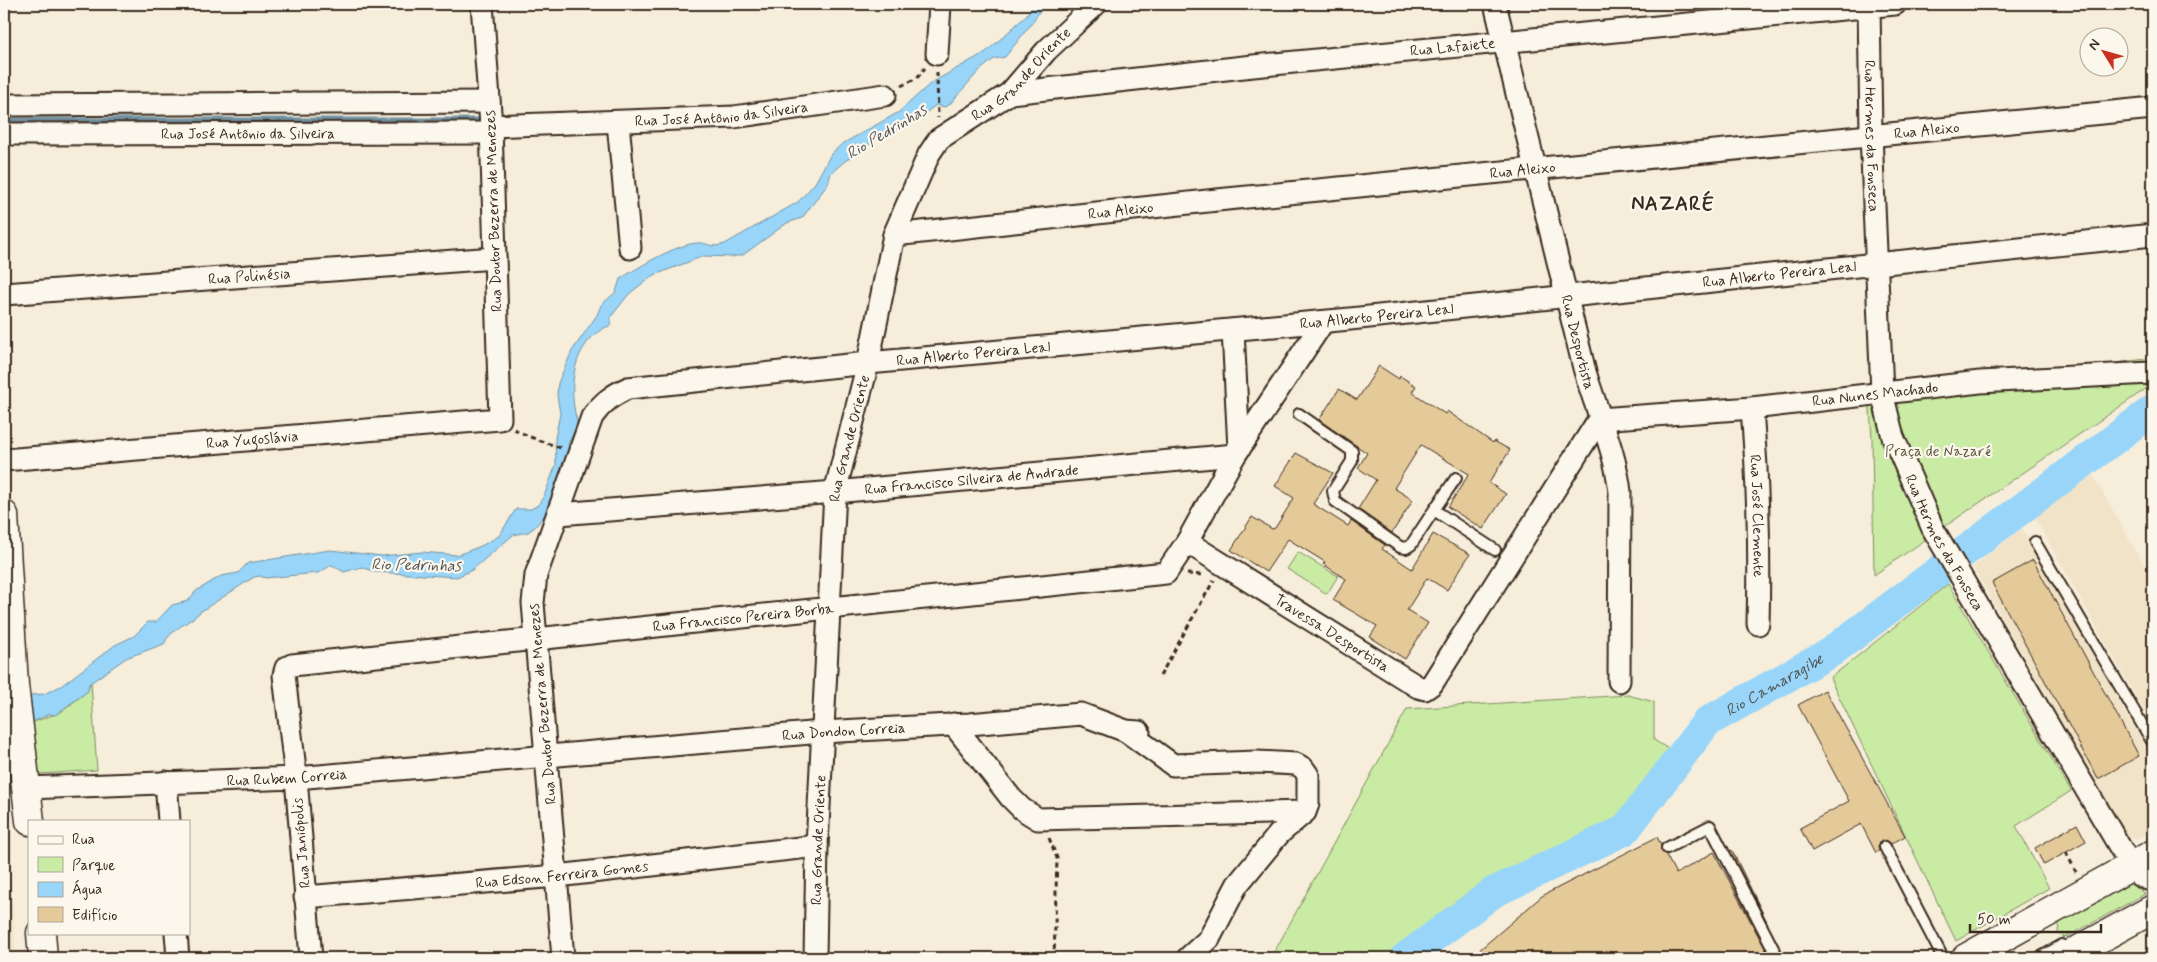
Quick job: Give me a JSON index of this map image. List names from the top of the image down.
{
  "streets": {
    "street": [
      "Rua Lafaiete",
      "Rua Grande Oriente",
      "Rua José Antônio da Silveira",
      "Rua Aleixo",
      "Rua Hermes da Fonseca",
      "Rua Doutor Bezerra de Menezes",
      "Rua Alberto Pereira Leal",
      "Rua Polinésia",
      "Rua Desportista",
      "Rua Nunes Machado",
      "Rua Yugoslávia",
      "Rua Francisco Silveira de Andrade",
      "Rua José Clemente",
      "Rua Francisco Pereira Borba",
      "Travessa Desportista",
      "Rua Dondon Correia",
      "Rua Rubem Correia",
      "Rua Janiópolis",
      "Rua Edson Ferreira Gomes"
    ]
  },
  "crossings": [
    ["Rua Lafaiete", "Rua Grande Oriente"],
    ["Rua Lafaiete", "Rua Hermes da Fonseca"],
    ["Rua Lafaiete", "Rua Desportista"],
    ["Rua Grande Oriente", "Rua Aleixo"],
    ["Rua Grande Oriente", "Rua Alberto Pereira Leal"],
    ["Rua Grande Oriente", "Rua Francisco Silveira de Andrade"],
    ["Rua Grande Oriente", "Rua Francisco Pereira Borba"],
    ["Rua Grande Oriente", "Rua Dondon Correia"],
    ["Rua Grande Oriente", "Rua Edson Ferreira Gomes"],
    ["Rua José Antônio da Silveira", "Rua Doutor Bezerra de Menezes"],
    ["Rua Aleixo", "Rua Hermes da Fonseca"],
    ["Rua Aleixo", "Rua Desportista"],
    ["Rua Hermes da Fonseca", "Rua Alberto Pereira Leal"],
    ["Rua Hermes da Fonseca", "Rua Nunes Machado"],
    ["Rua Doutor Bezerra de Menezes", "Rua Alberto Pereira Leal"],
    ["Rua Doutor Bezerra de Menezes", "Rua Polinésia"],
    ["Rua Doutor Bezerra de Menezes", "Rua Yugoslávia"],
    ["Rua Doutor Bezerra de Menezes", "Rua Francisco Silveira de Andrade"],
    ["Rua Doutor Bezerra de Menezes", "Rua Francisco Pereira Borba"],
    ["Rua Doutor Bezerra de Menezes", "Rua Dondon Correia"],
    ["Rua Doutor Bezerra de Menezes", "Rua Rubem Correia"],
    ["Rua Doutor Bezerra de Menezes", "Rua Edson Ferreira Gomes"],
    ["Rua Alberto Pereira Leal", "Rua Desportista"],
    ["Rua Desportista", "Rua Nunes Machado"],
    ["Rua Desportista", "Travessa Desportista"],
    ["Rua Nunes Machado", "Rua José Clemente"],
    ["Rua Nunes Machado", "Travessa Desportista"],
    ["Rua Francisco Pereira Borba", "Rua Janiópolis"],
    ["Rua Dondon Correia", "Rua Rubem Correia"],
    ["Rua Rubem Correia", "Rua Janiópolis"],
    ["Rua Janiópolis", "Rua Edson Ferreira Gomes"]
  ],
  "districts": ["NAZARÉ"],
  "water": ["Rio Pedrinhas", "Rio Camaragibe"],
  "parks": ["Praça de Nazaré"],
  "legend": [
    "Rua",
    "Parque",
    "Água",
    "Edifício"
  ],
  "scale_bar": "50 m",
  "north": "top left"
}
